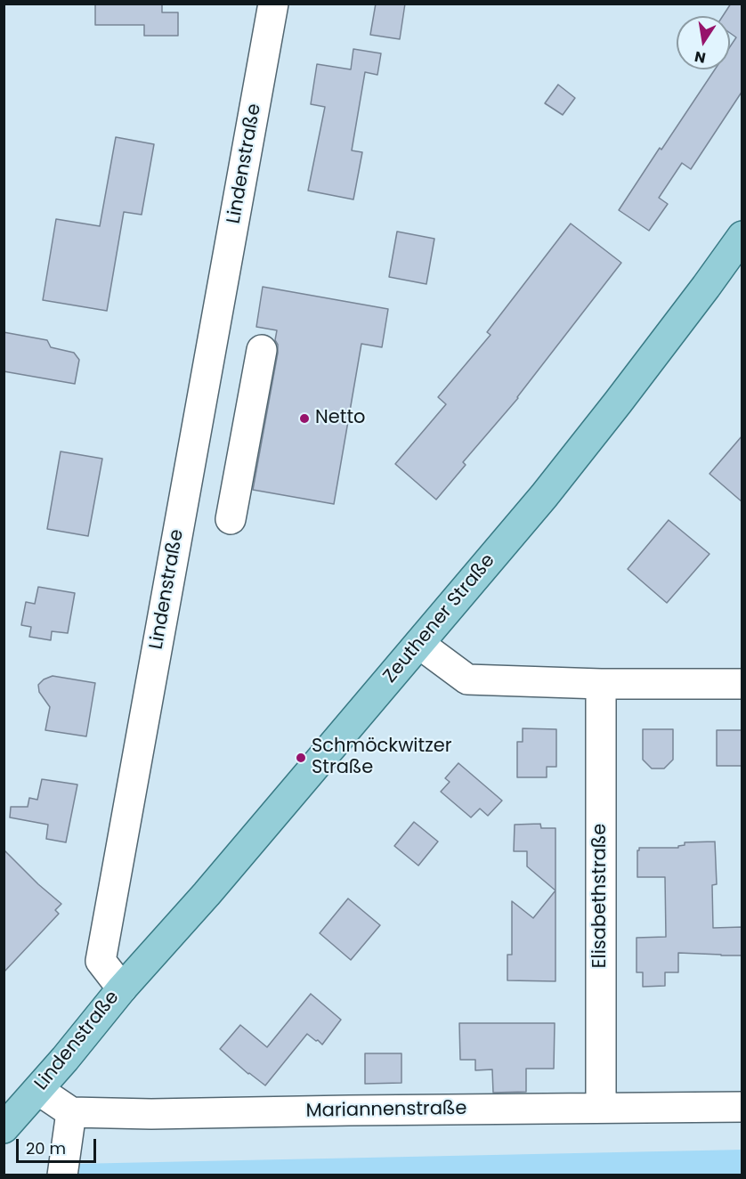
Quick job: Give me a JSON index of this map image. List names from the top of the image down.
{
  "streets": {
    "main road": ["Lindenstraße", "Zeuthener Straße"],
    "street": ["Elisabethstraße", "Mariannenstraße"]
  },
  "crossings": [
    ["Lindenstraße", "Zeuthener Straße"],
    ["Elisabethstraße", "Mariannenstraße"]
  ],
  "places": ["Netto", "Schmöckwitzer Straße"],
  "scale_bar": "20 m",
  "north": "bottom"
}
